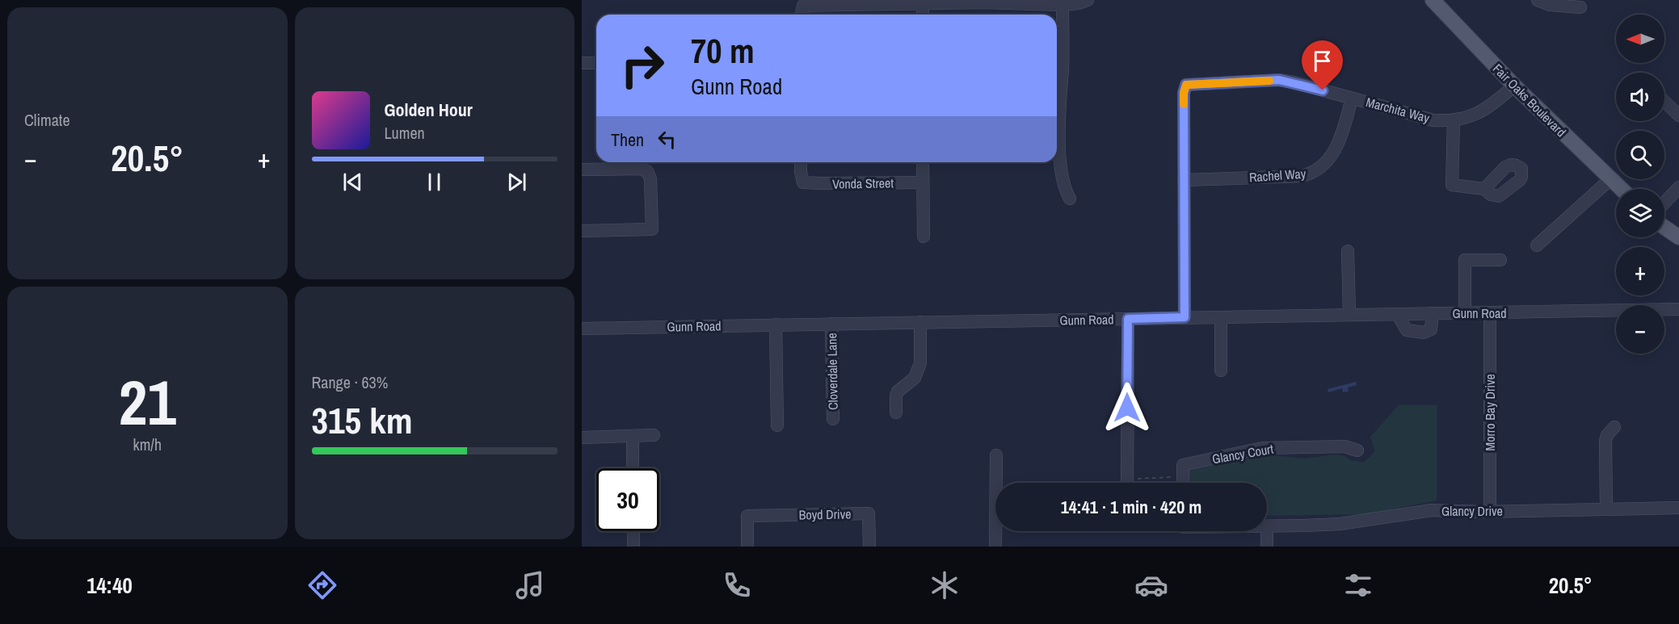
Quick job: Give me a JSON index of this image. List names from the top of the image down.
{
  "streets": {
    "main road": ["Fair Oaks Boulevard"],
    "street": [
      "Marchita Way",
      "Rachel Way",
      "Vonda Street",
      "Gunn Road",
      "Cloverdale Lane",
      "Morro Bay Drive",
      "Glancy Court",
      "Glancy Drive",
      "Boyd Drive"
    ]
  },
  "crossings": [
    ["Fair Oaks Boulevard", "Marchita Way"],
    ["Marchita Way", "Rachel Way"],
    ["Gunn Road", "Cloverdale Lane"],
    ["Gunn Road", "Morro Bay Drive"],
    ["Morro Bay Drive", "Glancy Drive"]
  ],
  "north": "left",
  "page": {
    "tile": [
      "Climate",
      ["21", "km/h"],
      ["Range · 63%", "315 km"]
    ],
    "map_buttons": ["+", "−"],
    "turn": ["70 m", "Gunn Road"],
    "song": ["Golden Hour", "Lumen"],
    "then": "Then",
    "heat": ["−", "20.5°", "+"],
    "limit": "30",
    "trip": "14:41 · 1 min · 420 m",
    "tabs": ["14:40", "20.5°"]
  }
}
